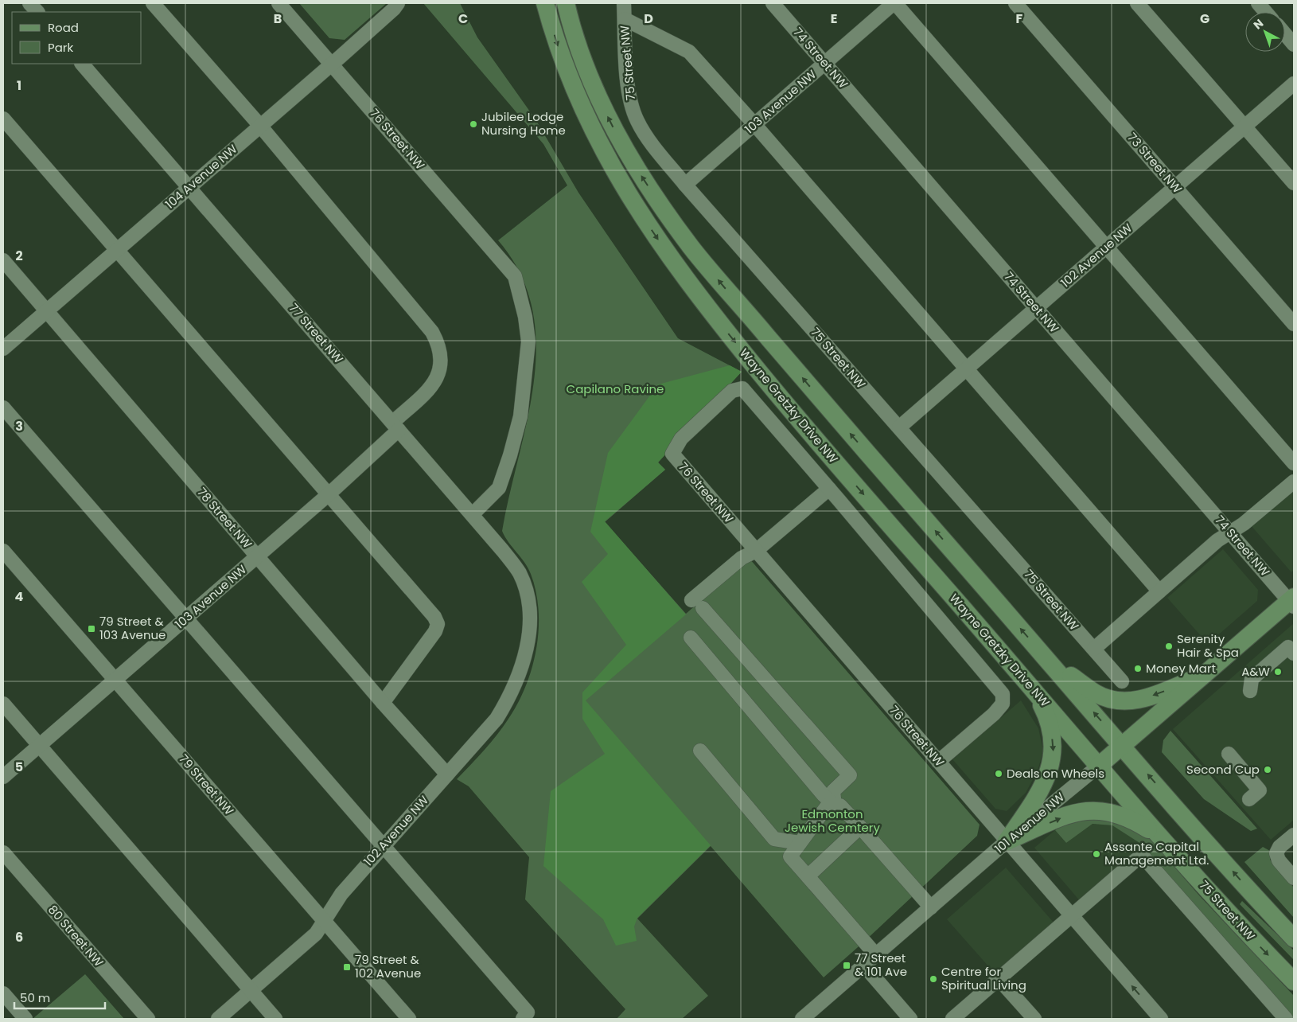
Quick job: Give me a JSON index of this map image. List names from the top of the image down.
{
  "streets": {
    "main road": ["75 Street NW", "Wayne Gretzky Drive NW", "101 Avenue NW"],
    "street": [
      "74 Street NW",
      "103 Avenue NW",
      "76 Street NW",
      "73 Street NW",
      "104 Avenue NW",
      "102 Avenue NW",
      "77 Street NW",
      "78 Street NW",
      "79 Street NW",
      "80 Street NW"
    ]
  },
  "crossings": [
    ["74 Street NW", "103 Avenue NW"],
    ["74 Street NW", "102 Avenue NW"],
    ["74 Street NW", "101 Avenue NW"],
    ["75 Street NW", "103 Avenue NW"],
    ["75 Street NW", "102 Avenue NW"],
    ["75 Street NW", "Wayne Gretzky Drive NW"],
    ["75 Street NW", "101 Avenue NW"],
    ["103 Avenue NW", "104 Avenue NW"],
    ["103 Avenue NW", "77 Street NW"],
    ["103 Avenue NW", "78 Street NW"],
    ["103 Avenue NW", "79 Street NW"],
    ["76 Street NW", "104 Avenue NW"],
    ["76 Street NW", "77 Street NW"],
    ["76 Street NW", "101 Avenue NW"],
    ["73 Street NW", "102 Avenue NW"],
    ["104 Avenue NW", "77 Street NW"],
    ["104 Avenue NW", "78 Street NW"],
    ["102 Avenue NW", "77 Street NW"],
    ["102 Avenue NW", "78 Street NW"],
    ["102 Avenue NW", "79 Street NW"],
    ["Wayne Gretzky Drive NW", "101 Avenue NW"]
  ],
  "parks": ["Capilano Ravine", "Edmonton Jewish Cemtery"],
  "places": {
    "other": [
      "Jubilee Lodge Nursing Home",
      "Serenity Hair & Spa",
      "Money Mart",
      "A&W",
      "Second Cup",
      "Deals on Wheels",
      "Assante Capital Management Ltd.",
      "Centre for Spiritual Living"
    ],
    "transit": ["79 Street & 103 Avenue", "77 Street & 101 Ave", "79 Street & 102 Avenue"]
  },
  "legend": ["Road", "Park"],
  "scale_bar": "50 m",
  "north": "top left",
  "grid": {
    "columns": [
      "B",
      "C",
      "D",
      "E",
      "F",
      "G"
    ],
    "rows": [
      "1",
      "2",
      "3",
      "4",
      "5",
      "6"
    ]
  }
}
